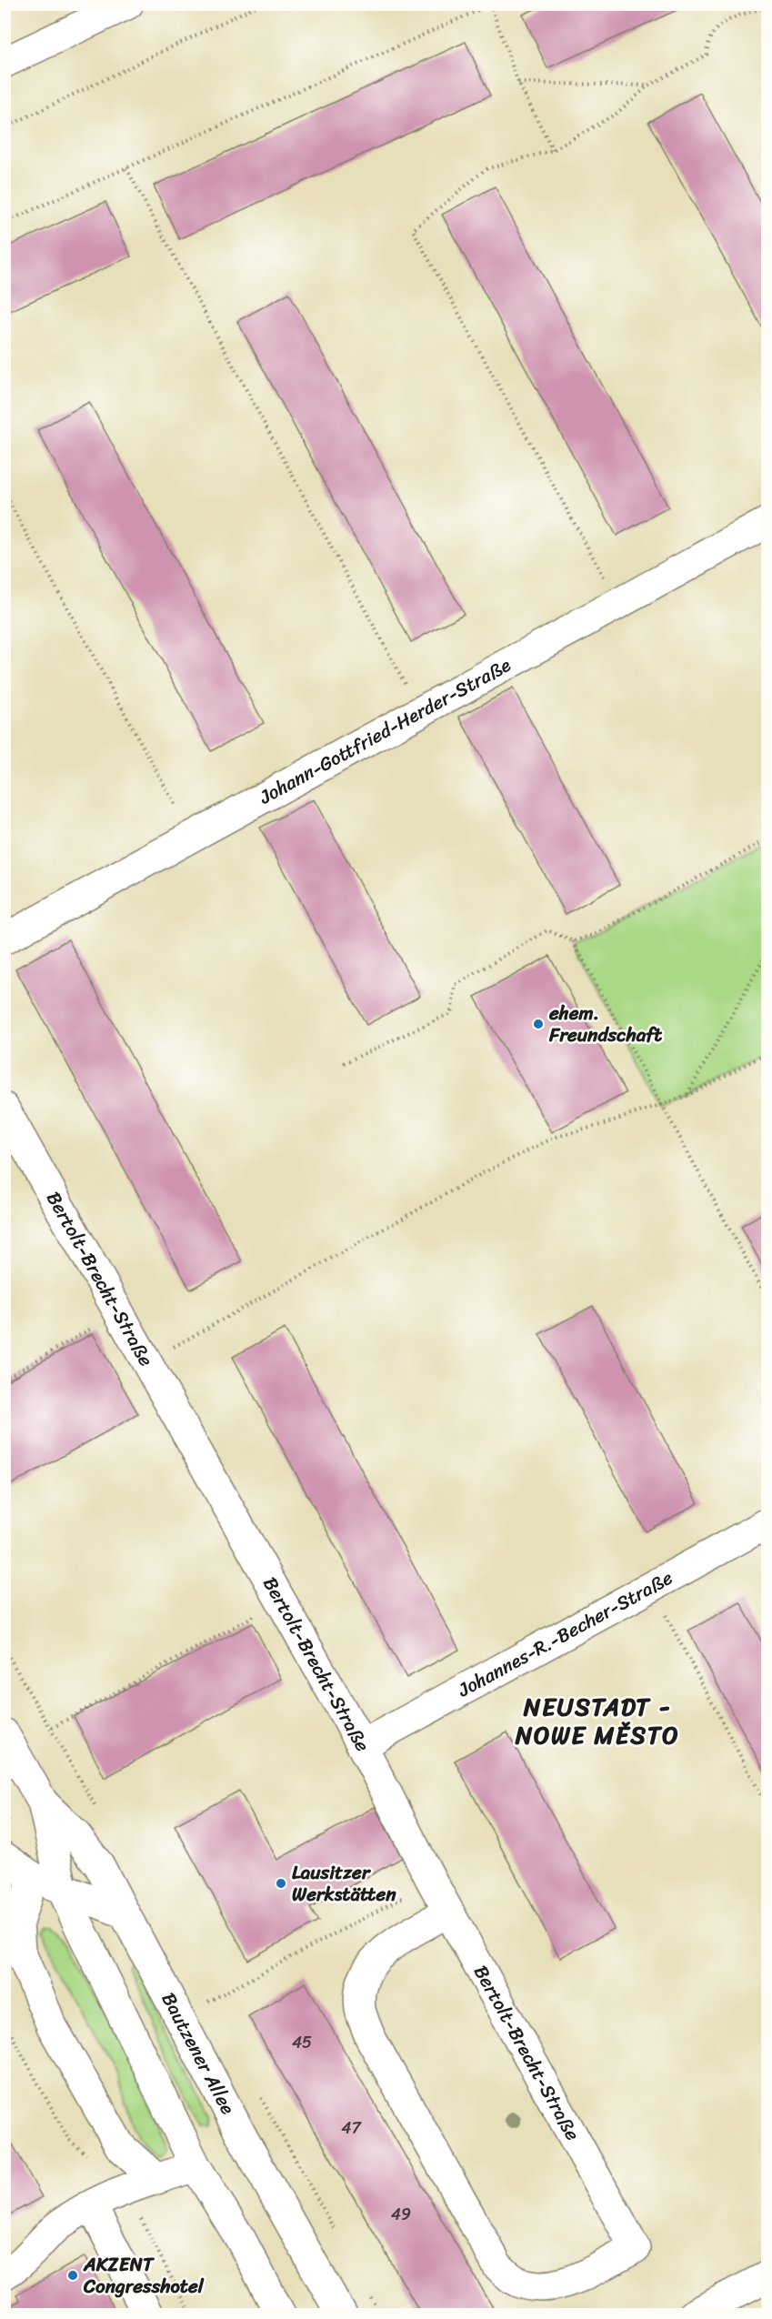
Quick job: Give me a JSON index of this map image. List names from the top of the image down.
{
  "streets": {
    "street": [
      "Johann-Gottfried-Herder-Straße",
      "Bertolt-Brecht-Straße",
      "Johannes-R.-Becher-Straße",
      "Bautzener Allee"
    ]
  },
  "crossings": [
    ["Bertolt-Brecht-Straße", "Johannes-R.-Becher-Straße"]
  ],
  "districts": ["NEUSTADT - NOWE MĚSTO"],
  "places": ["ehem. Freundschaft", "Lausitzer Werkstätten", "AKZENT Congresshotel"],
  "house_numbers": ["45", "47", "49"]
}
